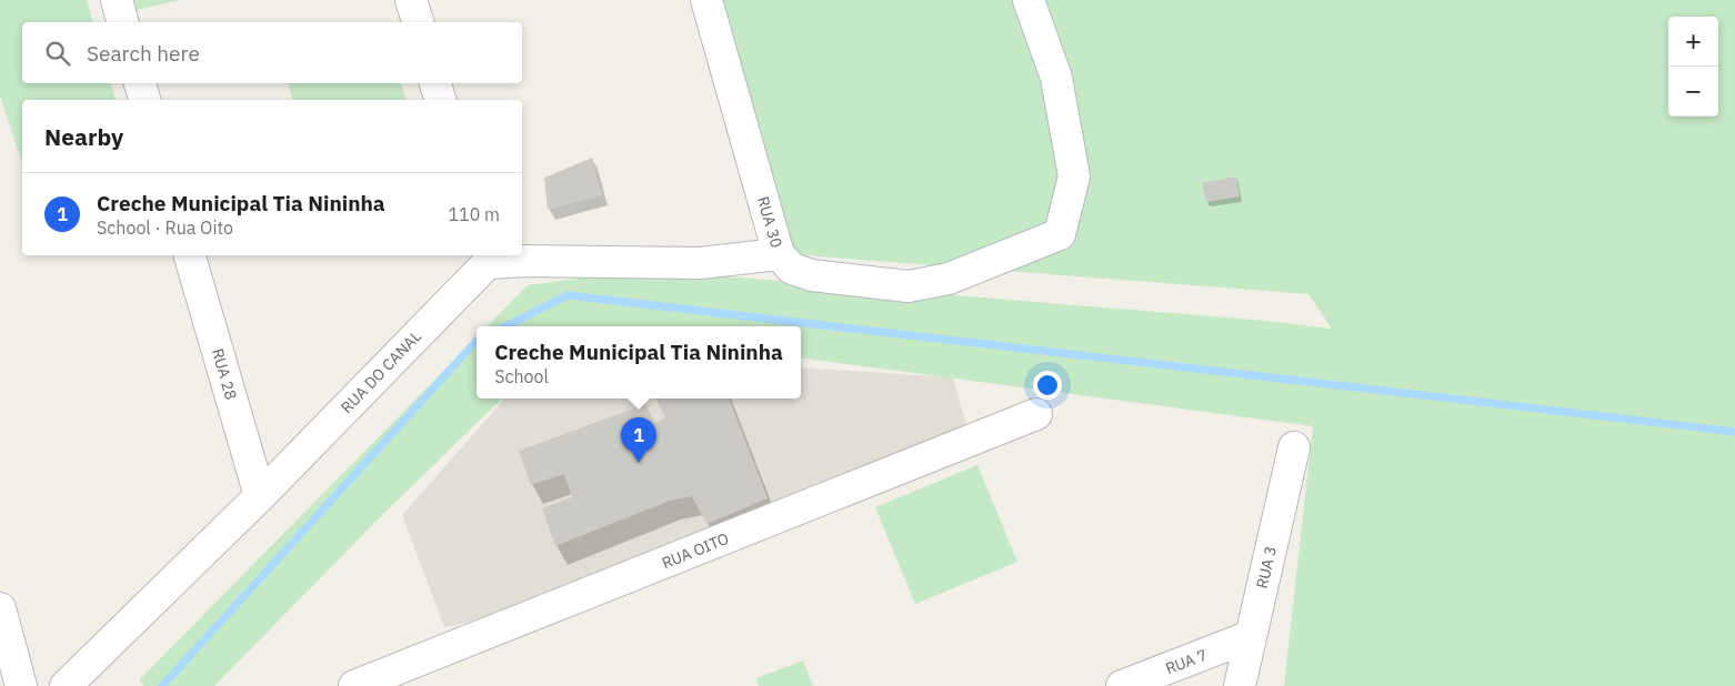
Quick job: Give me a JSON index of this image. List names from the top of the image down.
{
  "streets": {
    "street": [
      "RUA 30",
      "RUA DO CANAL",
      "RUA 28",
      "RUA OITO",
      "RUA 3",
      "RUA 7"
    ]
  },
  "crossings": [
    ["RUA 30", "RUA DO CANAL"],
    ["RUA DO CANAL", "RUA 28"],
    ["RUA 3", "RUA 7"]
  ],
  "page": {
    "map_buttons": ["+", "−"],
    "search": "Search here",
    "heading": "Nearby",
    "list": [
      {
        "mark": "1",
        "name": "Creche Municipal Tia Nininha",
        "note": "School · Rua Oito",
        "value": "110 m"
      }
    ],
    "popup": ["Creche Municipal Tia Nininha", "School"],
    "pins": "1"
  }
}
